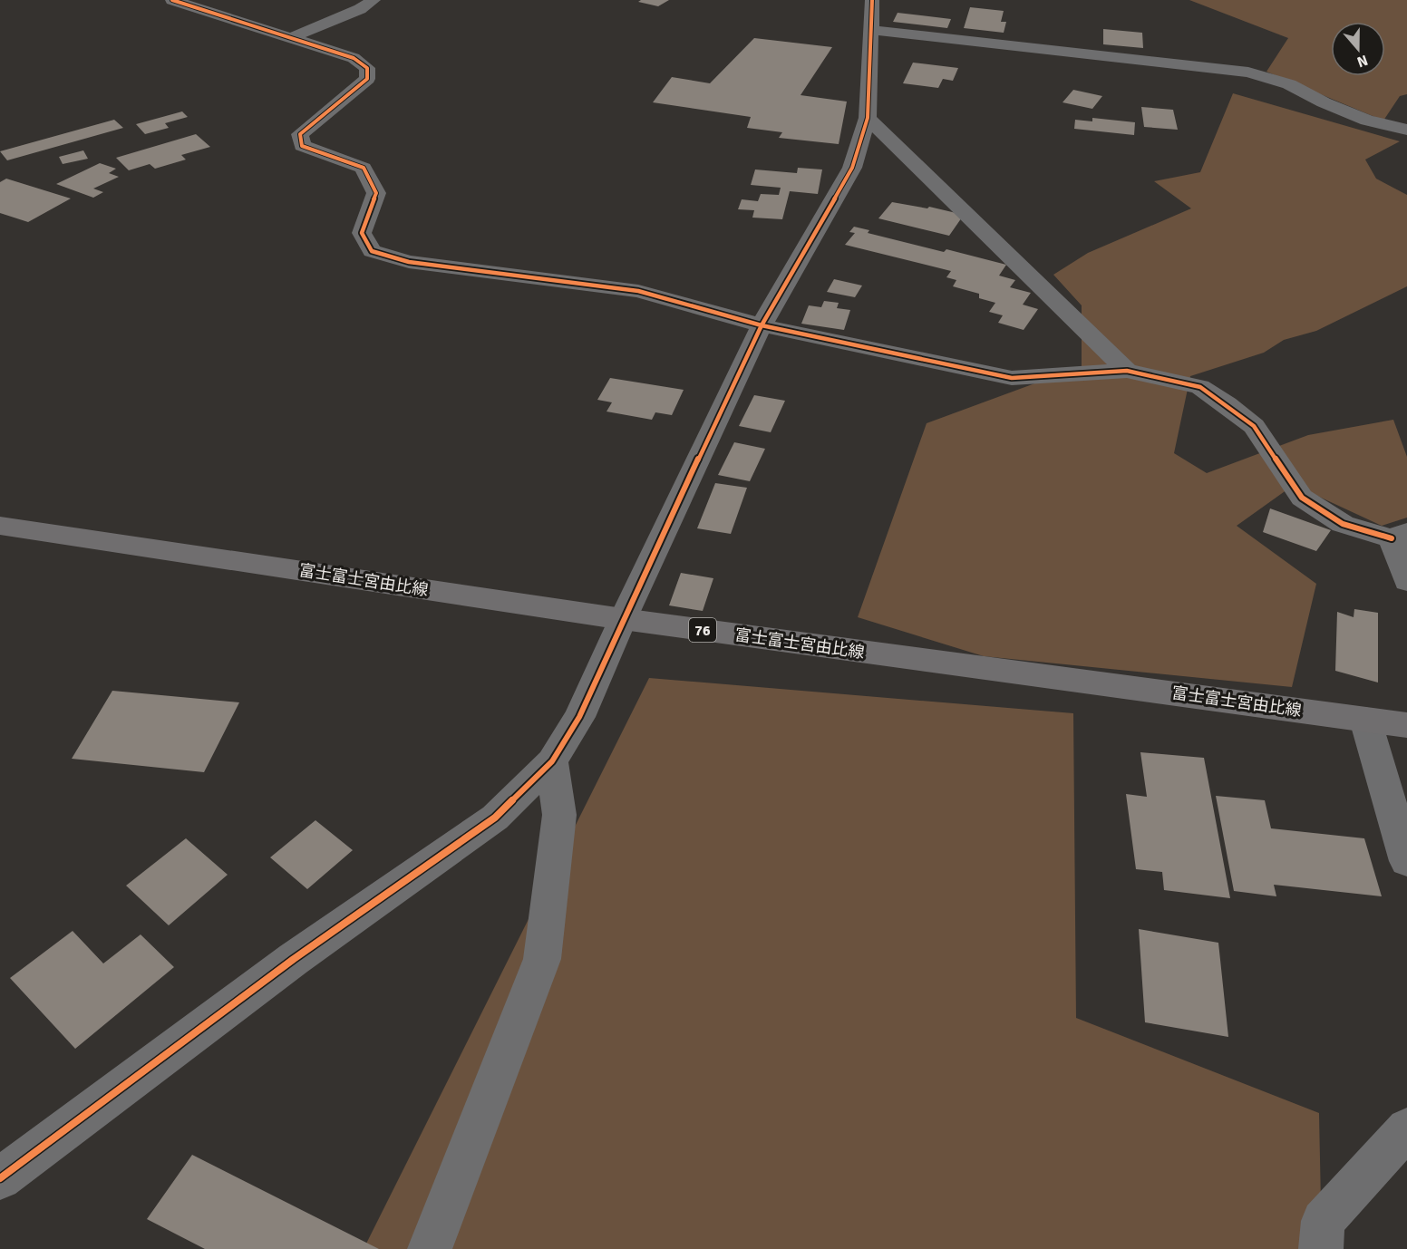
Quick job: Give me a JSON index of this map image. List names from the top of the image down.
{
  "streets": {
    "main road": ["富士富士宮由比線", "76"]
  },
  "north": "bottom"
}
